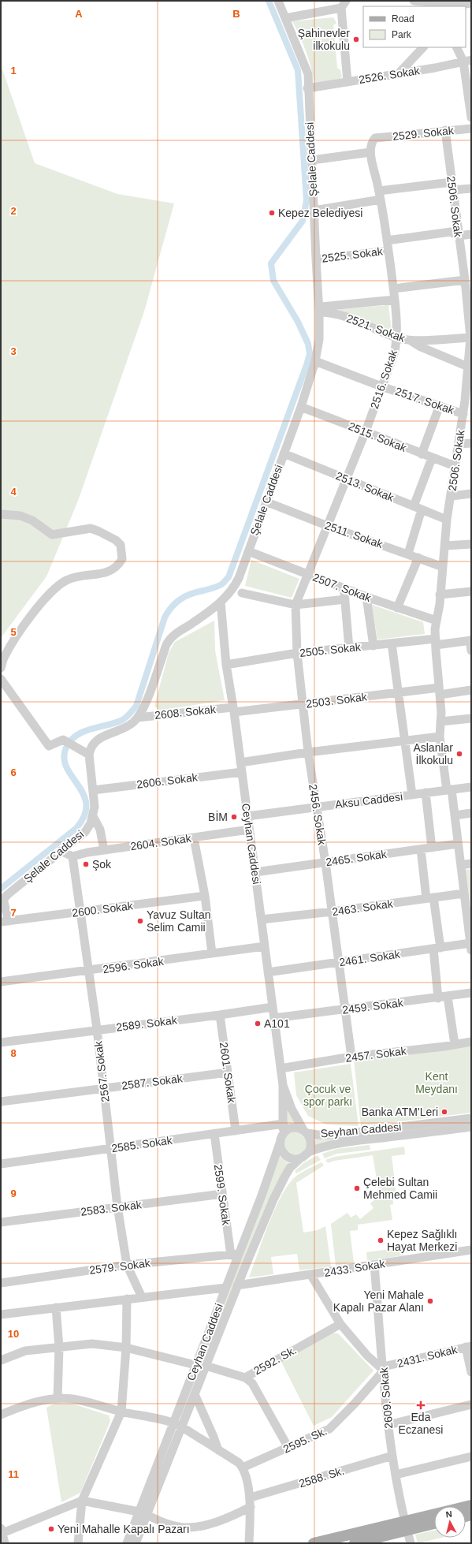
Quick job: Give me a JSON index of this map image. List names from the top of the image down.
{
  "streets": {
    "street": [
      "2526. Sokak",
      "2529. Sokak",
      "Şelale Caddesi",
      "2506. Sokak",
      "2525. Sokak",
      "2521. Sokak",
      "2516. Sokak",
      "2517. Sokak",
      "2515. Sokak",
      "2513. Sokak",
      "2511. Sokak",
      "2507. Sokak",
      "2505. Sokak",
      "2503. Sokak",
      "2608. Sokak",
      "2606. Sokak",
      "Aksu Caddesi",
      "2456. Sokak",
      "2604. Sokak",
      "Ceyhan Caddesi",
      "2465. Sokak",
      "2463. Sokak",
      "2600. Sokak",
      "2461. Sokak",
      "2596. Sokak",
      "2459. Sokak",
      "2589. Sokak",
      "2457. Sokak",
      "2567. Sokak",
      "2601. Sokak",
      "2587. Sokak",
      "Seyhan Caddesi",
      "2585. Sokak",
      "2599. Sokak",
      "2583. Sokak",
      "2579. Sokak",
      "2433. Sokak",
      "2431. Sokak",
      "2592. Sk.",
      "2609. Sokak",
      "2595. Sk.",
      "2588. Sk."
    ]
  },
  "crossings": [
    ["2526. Sokak", "Şelale Caddesi"],
    ["2529. Sokak", "2506. Sokak"],
    ["2529. Sokak", "2516. Sokak"],
    ["Şelale Caddesi", "2525. Sokak"],
    ["Şelale Caddesi", "2521. Sokak"],
    ["Şelale Caddesi", "2517. Sokak"],
    ["Şelale Caddesi", "2515. Sokak"],
    ["Şelale Caddesi", "2513. Sokak"],
    ["Şelale Caddesi", "2511. Sokak"],
    ["Şelale Caddesi", "2507. Sokak"],
    ["Şelale Caddesi", "2608. Sokak"],
    ["Şelale Caddesi", "2606. Sokak"],
    ["Şelale Caddesi", "Ceyhan Caddesi"],
    ["2506. Sokak", "2525. Sokak"],
    ["2506. Sokak", "2521. Sokak"],
    ["2506. Sokak", "2517. Sokak"],
    ["2506. Sokak", "2515. Sokak"],
    ["2506. Sokak", "2513. Sokak"],
    ["2506. Sokak", "2511. Sokak"],
    ["2506. Sokak", "2507. Sokak"],
    ["2506. Sokak", "2505. Sokak"],
    ["2506. Sokak", "2503. Sokak"],
    ["2506. Sokak", "Aksu Caddesi"],
    ["2506. Sokak", "2465. Sokak"],
    ["2506. Sokak", "2463. Sokak"],
    ["2506. Sokak", "2461. Sokak"],
    ["2525. Sokak", "2516. Sokak"],
    ["2521. Sokak", "2516. Sokak"],
    ["2516. Sokak", "2517. Sokak"],
    ["2516. Sokak", "2515. Sokak"],
    ["2516. Sokak", "2513. Sokak"],
    ["2516. Sokak", "2511. Sokak"],
    ["2516. Sokak", "2507. Sokak"],
    ["2516. Sokak", "2456. Sokak"],
    ["2507. Sokak", "2456. Sokak"],
    ["2505. Sokak", "2456. Sokak"],
    ["2505. Sokak", "Ceyhan Caddesi"],
    ["2503. Sokak", "2608. Sokak"],
    ["2503. Sokak", "2456. Sokak"],
    ["2503. Sokak", "Ceyhan Caddesi"],
    ["2608. Sokak", "Ceyhan Caddesi"],
    ["2606. Sokak", "Ceyhan Caddesi"],
    ["Aksu Caddesi", "2456. Sokak"],
    ["Aksu Caddesi", "Ceyhan Caddesi"],
    ["2456. Sokak", "2465. Sokak"],
    ["2456. Sokak", "2463. Sokak"],
    ["2456. Sokak", "2461. Sokak"],
    ["2456. Sokak", "2459. Sokak"],
    ["2456. Sokak", "2457. Sokak"],
    ["2604. Sokak", "Ceyhan Caddesi"],
    ["2604. Sokak", "2567. Sokak"],
    ["Ceyhan Caddesi", "2465. Sokak"],
    ["Ceyhan Caddesi", "2463. Sokak"],
    ["Ceyhan Caddesi", "2461. Sokak"],
    ["Ceyhan Caddesi", "2596. Sokak"],
    ["Ceyhan Caddesi", "2459. Sokak"],
    ["Ceyhan Caddesi", "2589. Sokak"],
    ["Ceyhan Caddesi", "2457. Sokak"],
    ["Ceyhan Caddesi", "Seyhan Caddesi"],
    ["Ceyhan Caddesi", "2585. Sokak"],
    ["Ceyhan Caddesi", "2599. Sokak"],
    ["Ceyhan Caddesi", "2579. Sokak"],
    ["Ceyhan Caddesi", "2433. Sokak"],
    ["Ceyhan Caddesi", "2592. Sk."],
    ["Ceyhan Caddesi", "2588. Sk."],
    ["2600. Sokak", "2567. Sokak"],
    ["2596. Sokak", "2567. Sokak"],
    ["2589. Sokak", "2567. Sokak"],
    ["2589. Sokak", "2601. Sokak"],
    ["2567. Sokak", "2587. Sokak"],
    ["2567. Sokak", "2585. Sokak"],
    ["2567. Sokak", "2583. Sokak"],
    ["2567. Sokak", "2579. Sokak"],
    ["2601. Sokak", "2587. Sokak"],
    ["2601. Sokak", "2585. Sokak"],
    ["2585. Sokak", "2599. Sokak"],
    ["2599. Sokak", "2583. Sokak"],
    ["2599. Sokak", "2579. Sokak"],
    ["2433. Sokak", "2609. Sokak"],
    ["2431. Sokak", "2609. Sokak"],
    ["2431. Sokak", "2595. Sk."],
    ["2609. Sokak", "2595. Sk."],
    ["2609. Sokak", "2588. Sk."]
  ],
  "parks": ["Kent Meydanı", "Çocuk ve spor parkı"],
  "places": {
    "other": [
      "Şahinevler ilkokulu",
      "Kepez Belediyesi",
      "Aslanlar İlkokulu",
      "BİM",
      "Şok",
      "Yavuz Sultan Selim Camii",
      "A101",
      "Banka ATM'Leri",
      "Çelebi Sultan Mehmed Camii",
      "Kepez Sağlıklı Hayat Merkezi",
      "Yeni Mahale Kapalı Pazar Alanı",
      "Yeni Mahalle Kapalı Pazarı"
    ],
    "health": ["Eda Eczanesi"]
  },
  "legend": ["Road", "Park"],
  "north": "top",
  "grid": {
    "columns": ["A", "B"],
    "rows": [
      "1",
      "2",
      "3",
      "4",
      "5",
      "6",
      "7",
      "8",
      "9",
      "10",
      "11"
    ]
  }
}
